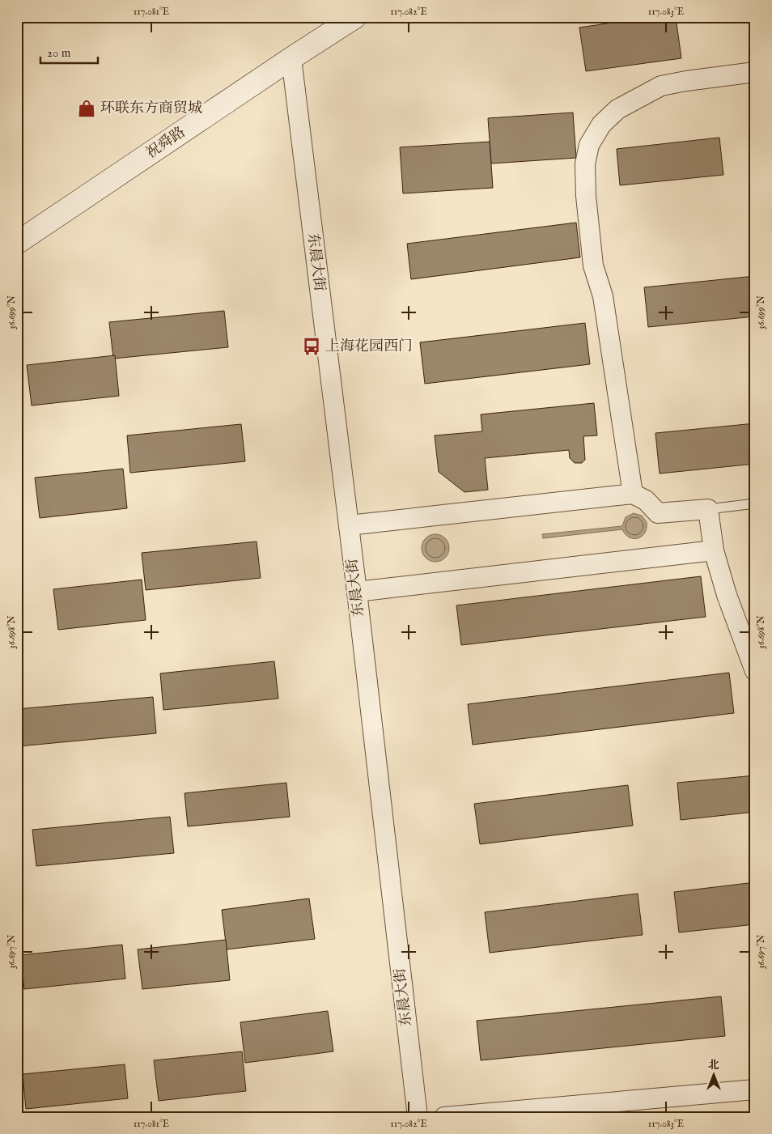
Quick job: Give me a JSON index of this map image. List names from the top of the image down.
{
  "streets": {
    "main road": ["祝舜路"],
    "street": ["东晨大街"]
  },
  "crossings": [
    ["祝舜路", "东晨大街"]
  ],
  "places": {
    "shop": ["环联东方商贸城"],
    "bus stop": ["上海花园西门"]
  },
  "scale_bar": "20 m",
  "north": "top",
  "coordinates": [
    "117.081°E",
    "117.082°E",
    "117.083°E",
    "36.699°N",
    "36.698°N",
    "36.697°N"
  ]
}
